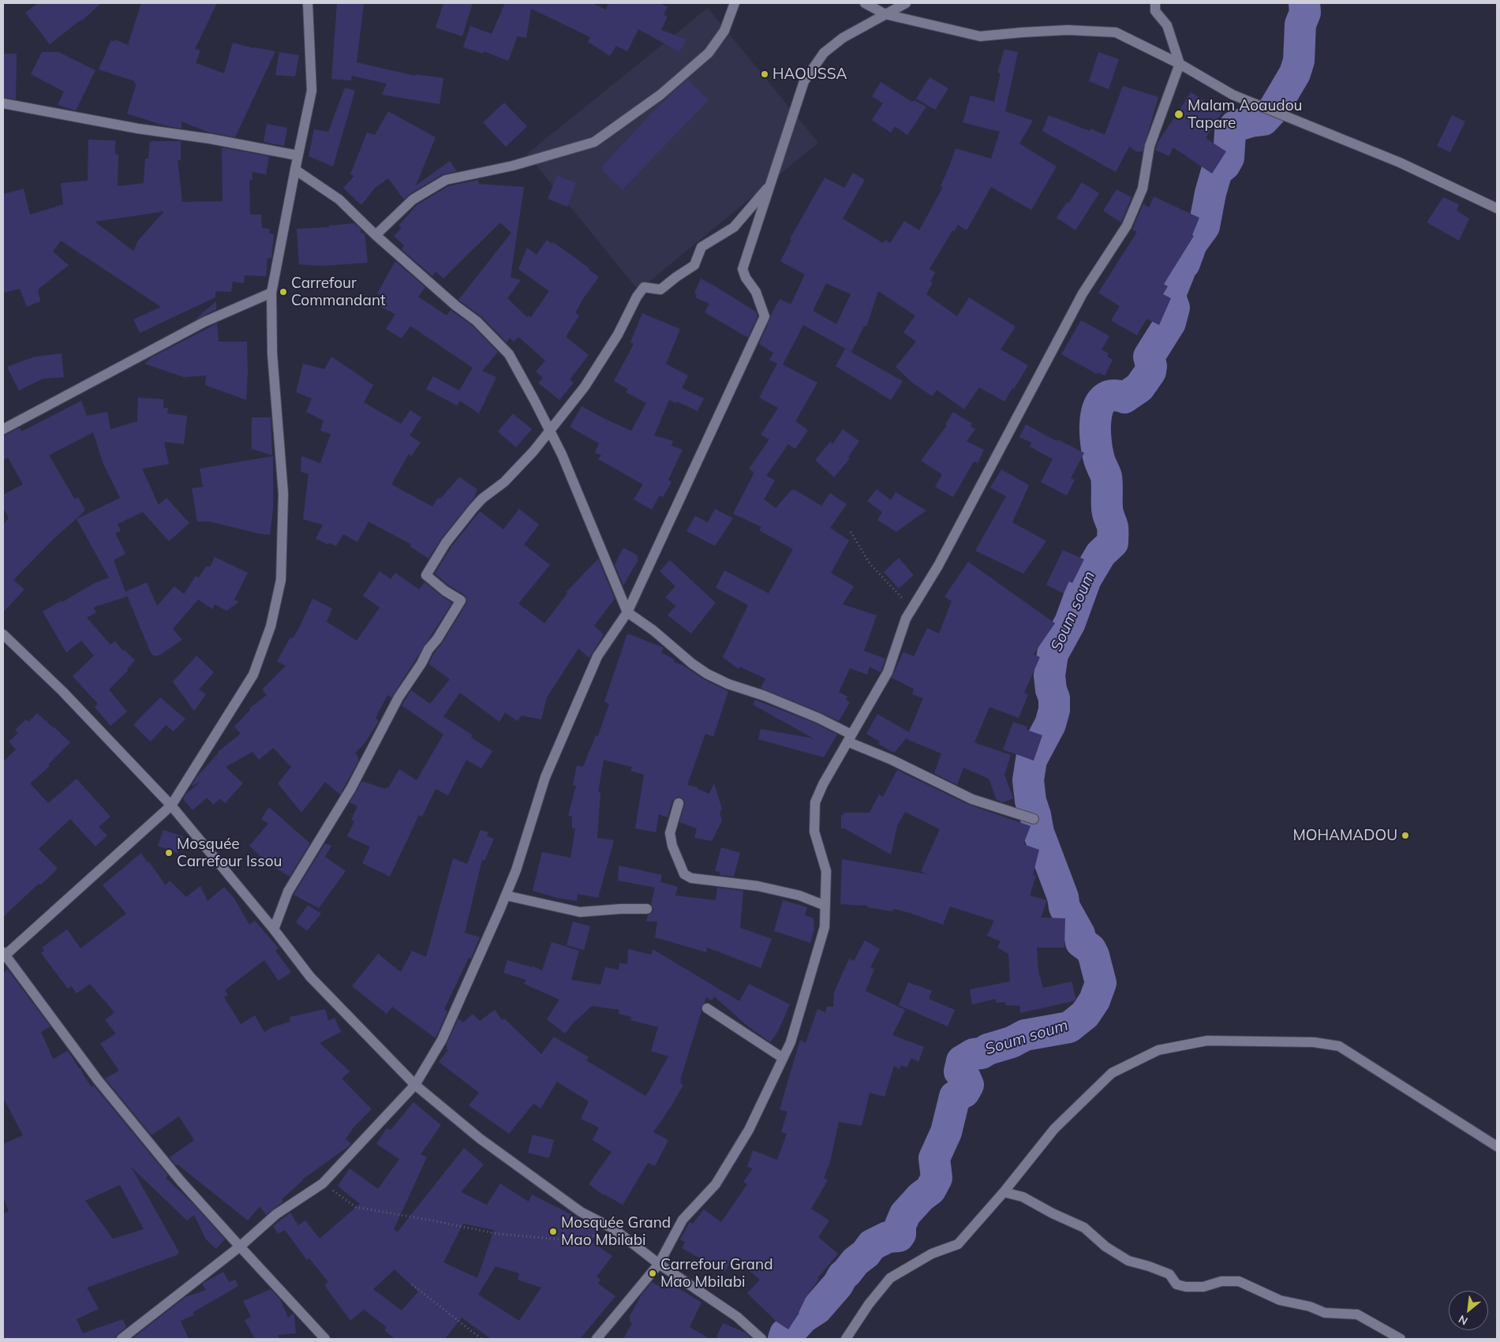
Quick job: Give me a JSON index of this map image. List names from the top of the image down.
{
  "water": ["Soum soum"],
  "places": [
    "HAOUSSA",
    "Malam Aoaudou Tapare",
    "Carrefour Commandant",
    "MOHAMADOU",
    "Mosquée Carrefour Issou",
    "Mosquée Grand Mao Mbilabi",
    "Carrefour Grand Mao Mbilabi"
  ],
  "north": "bottom left"
}
